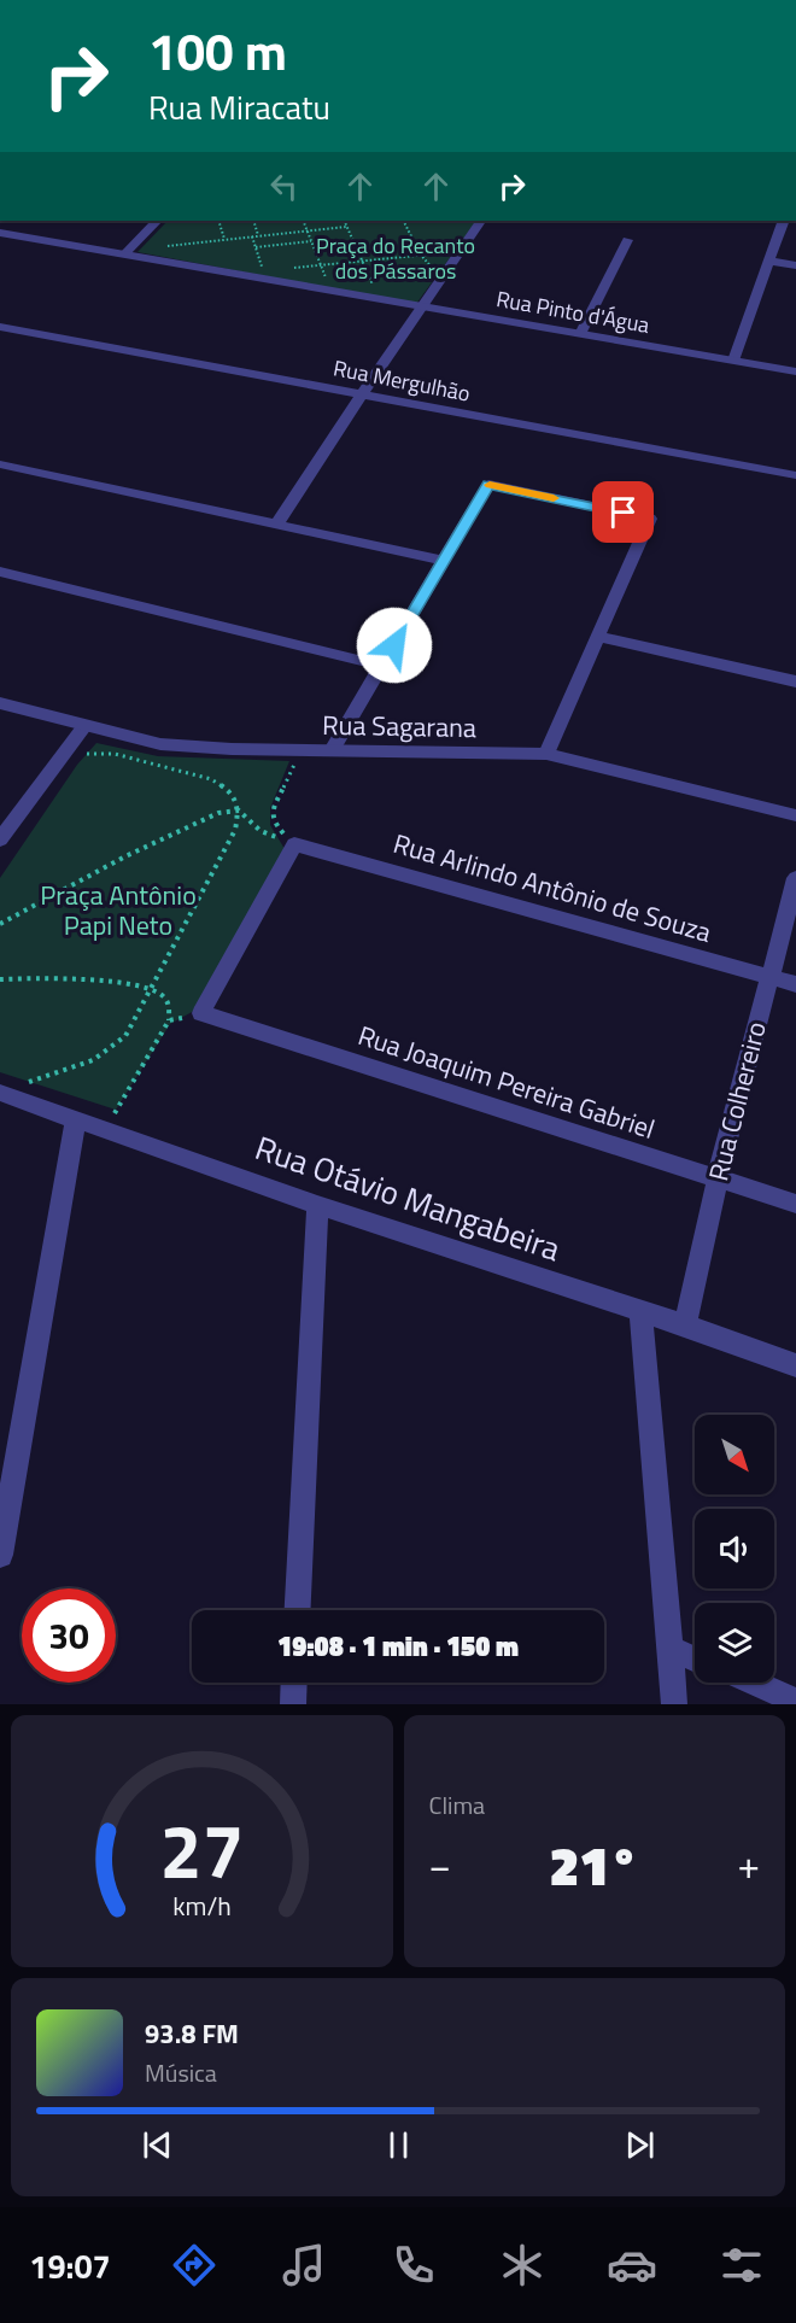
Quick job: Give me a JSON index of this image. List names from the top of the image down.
{
  "streets": {
    "street": [
      "Rua Pinto d'Água",
      "Rua Mergulhão",
      "Rua Sagarana",
      "Rua Arlindo Antônio de Souza",
      "Rua Joaquim Pereira Gabriel",
      "Rua Colhereiro",
      "Rua Otávio Mangabeira"
    ]
  },
  "crossings": [
    ["Rua Arlindo Antônio de Souza", "Rua Colhereiro"],
    ["Rua Joaquim Pereira Gabriel", "Rua Colhereiro"],
    ["Rua Colhereiro", "Rua Otávio Mangabeira"]
  ],
  "parks": ["Praça do Recanto dos Pássaros", "Praça Antônio Papi Neto"],
  "north": "bottom right",
  "page": {
    "turn": ["100 m", "Rua Miracatu"],
    "limit": "30",
    "trip": "19:08 · 1 min · 150 m",
    "tile": "Clima",
    "heat": ["−", "21°", "+"],
    "song": ["93.8 FM", "Música"],
    "tabs": "19:07",
    "gauge": ["27", "km/h"]
  }
}
